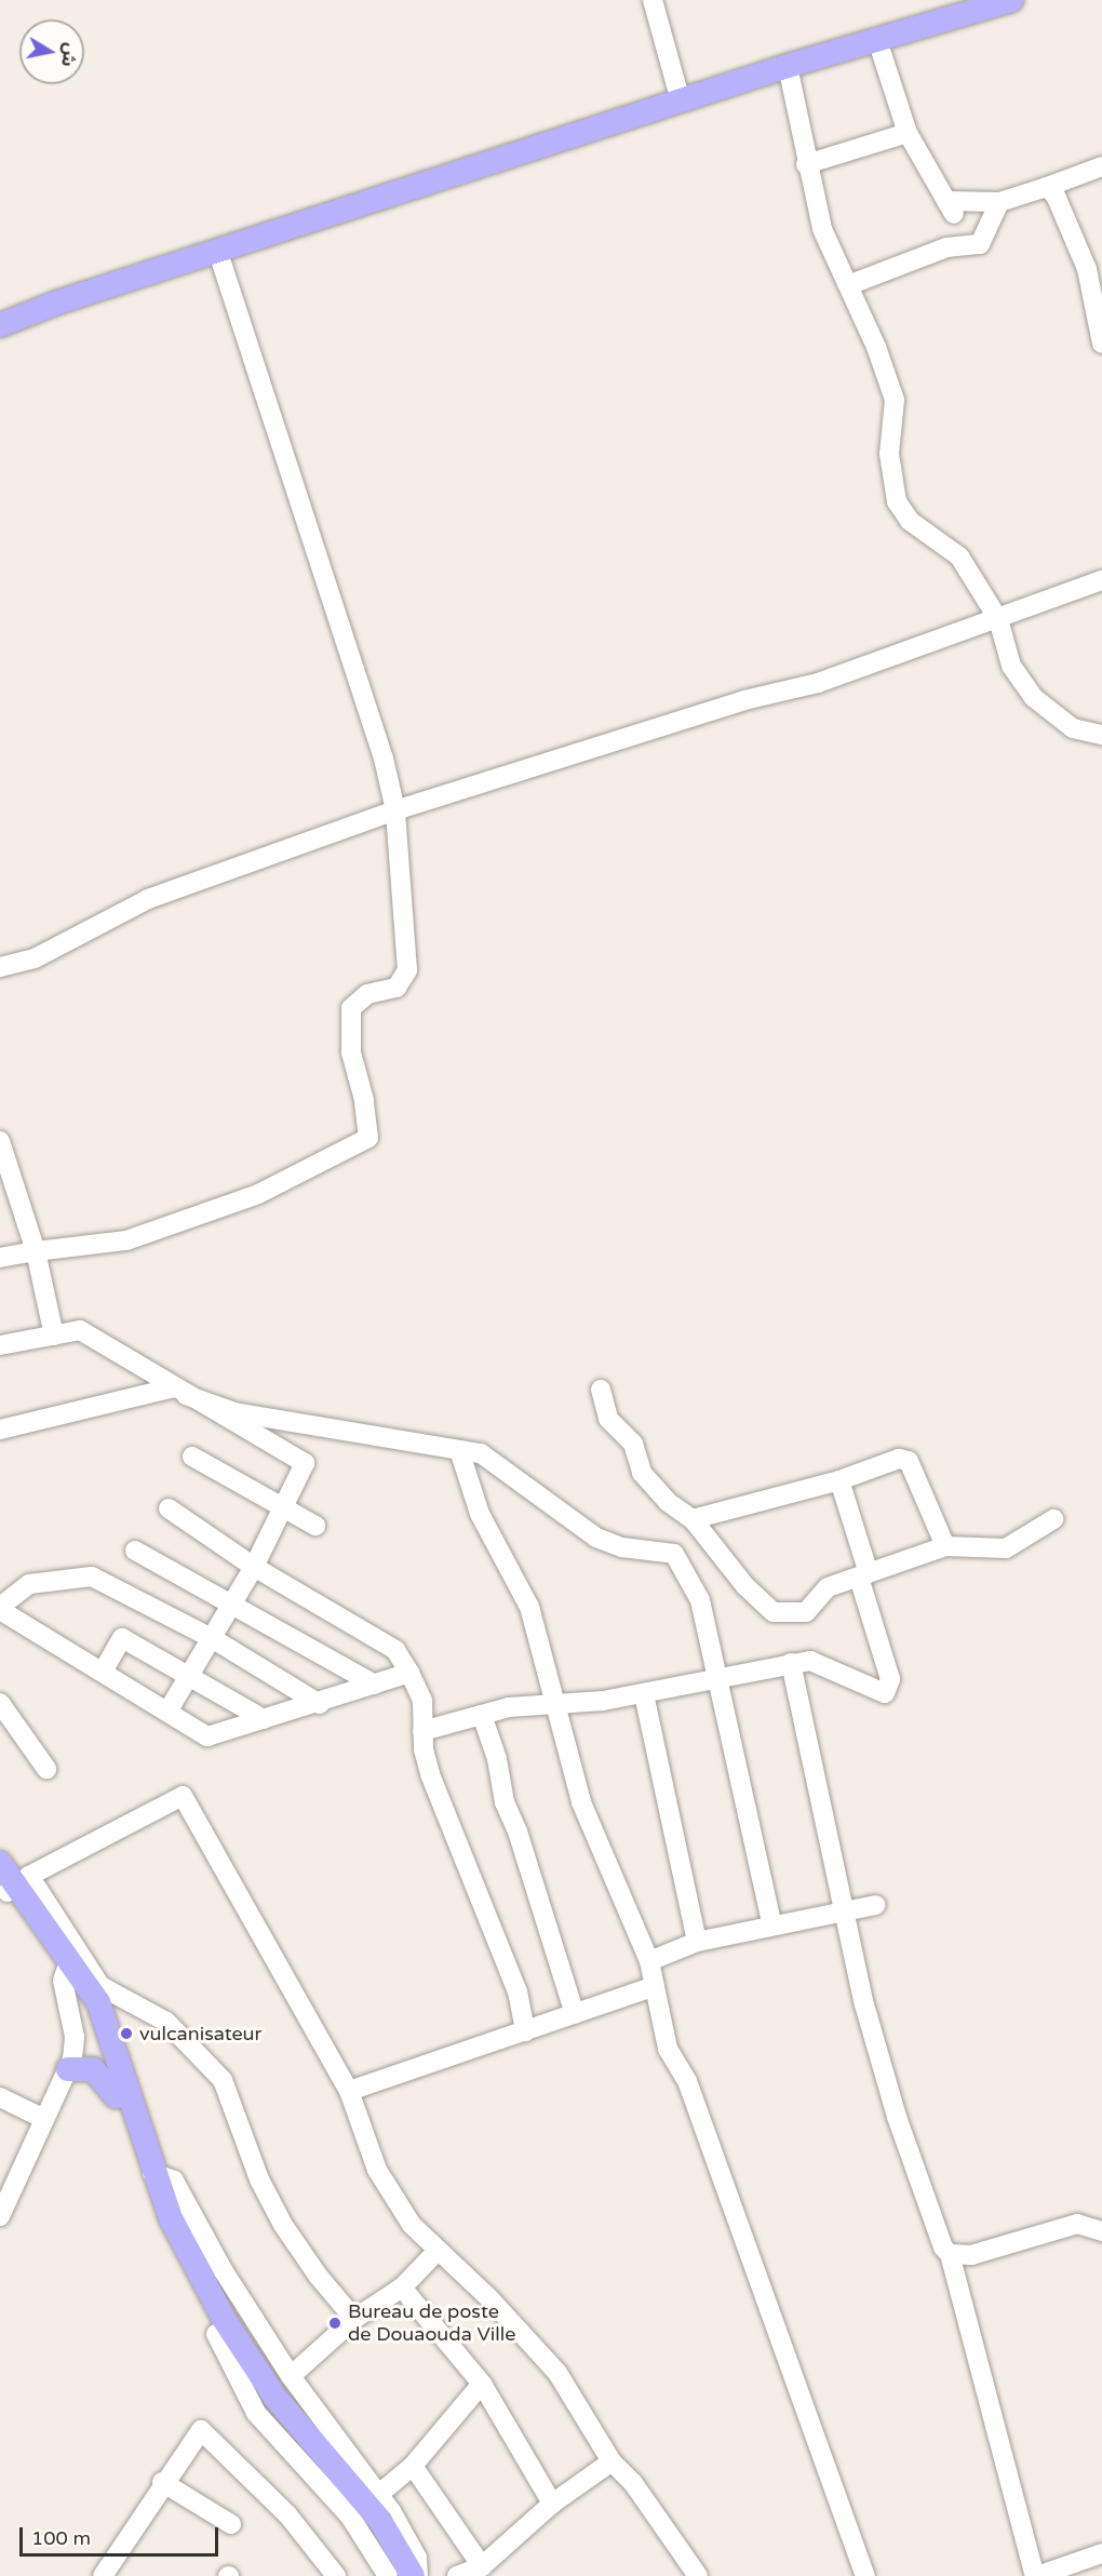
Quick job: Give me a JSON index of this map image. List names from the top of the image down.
{
  "places": ["vulcanisateur", "Bureau de poste de Douaouda Ville"],
  "scale_bar": "100 m",
  "north": "right"
}
